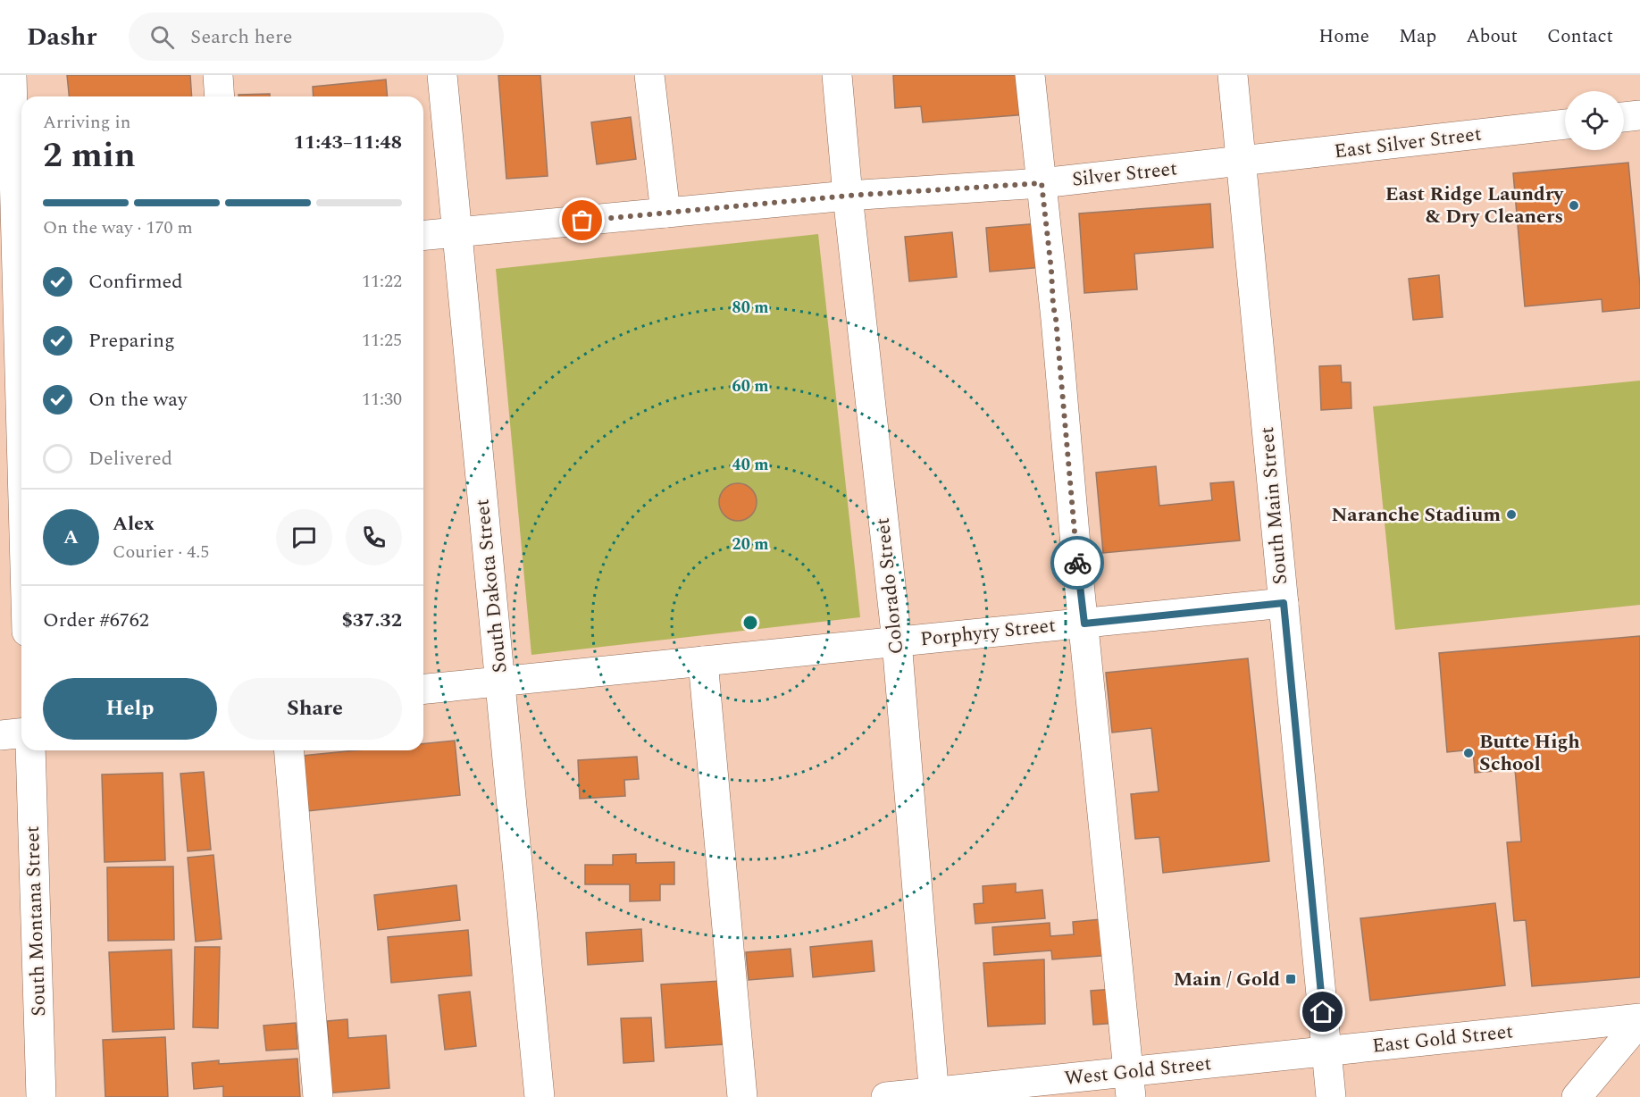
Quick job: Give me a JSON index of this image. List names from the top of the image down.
{
  "streets": {
    "street": [
      "East Silver Street",
      "Silver Street",
      "South Main Street",
      "South Dakota Street",
      "Colorado Street",
      "Porphyry Street",
      "South Montana Street",
      "East Gold Street",
      "West Gold Street"
    ]
  },
  "crossings": [
    ["East Silver Street", "Silver Street"],
    ["East Silver Street", "South Main Street"],
    ["Silver Street", "South Main Street"],
    ["Silver Street", "South Dakota Street"],
    ["Silver Street", "Colorado Street"],
    ["South Main Street", "Porphyry Street"],
    ["South Main Street", "East Gold Street"],
    ["South Main Street", "West Gold Street"],
    ["South Dakota Street", "Porphyry Street"],
    ["Colorado Street", "Porphyry Street"],
    ["Colorado Street", "West Gold Street"],
    ["East Gold Street", "West Gold Street"]
  ],
  "places": {
    "other": ["East Ridge Laundry & Dry Cleaners", "Naranche Stadium", "Butte High School"],
    "transit": ["Main / Gold"]
  },
  "page": {
    "header": "Dashr",
    "search": "Search here",
    "nav": [
      "Home",
      "Map",
      "About",
      "Contact"
    ],
    "heading": ["2 min", "Arriving in", "11:43–11:48"],
    "panel": [
      "Alex",
      "Courier · 4.5",
      "Order #6762",
      "$37.32"
    ],
    "bar": "On the way · 170 m",
    "list": [
      ["Confirmed", "11:22"],
      ["Preparing", "11:25"],
      ["On the way", "11:30"],
      "Delivered"
    ],
    "round": "A",
    "buttons": ["Help", "Share"]
  },
  "rings": [
    "80 m",
    "60 m",
    "40 m",
    "20 m"
  ]
}
